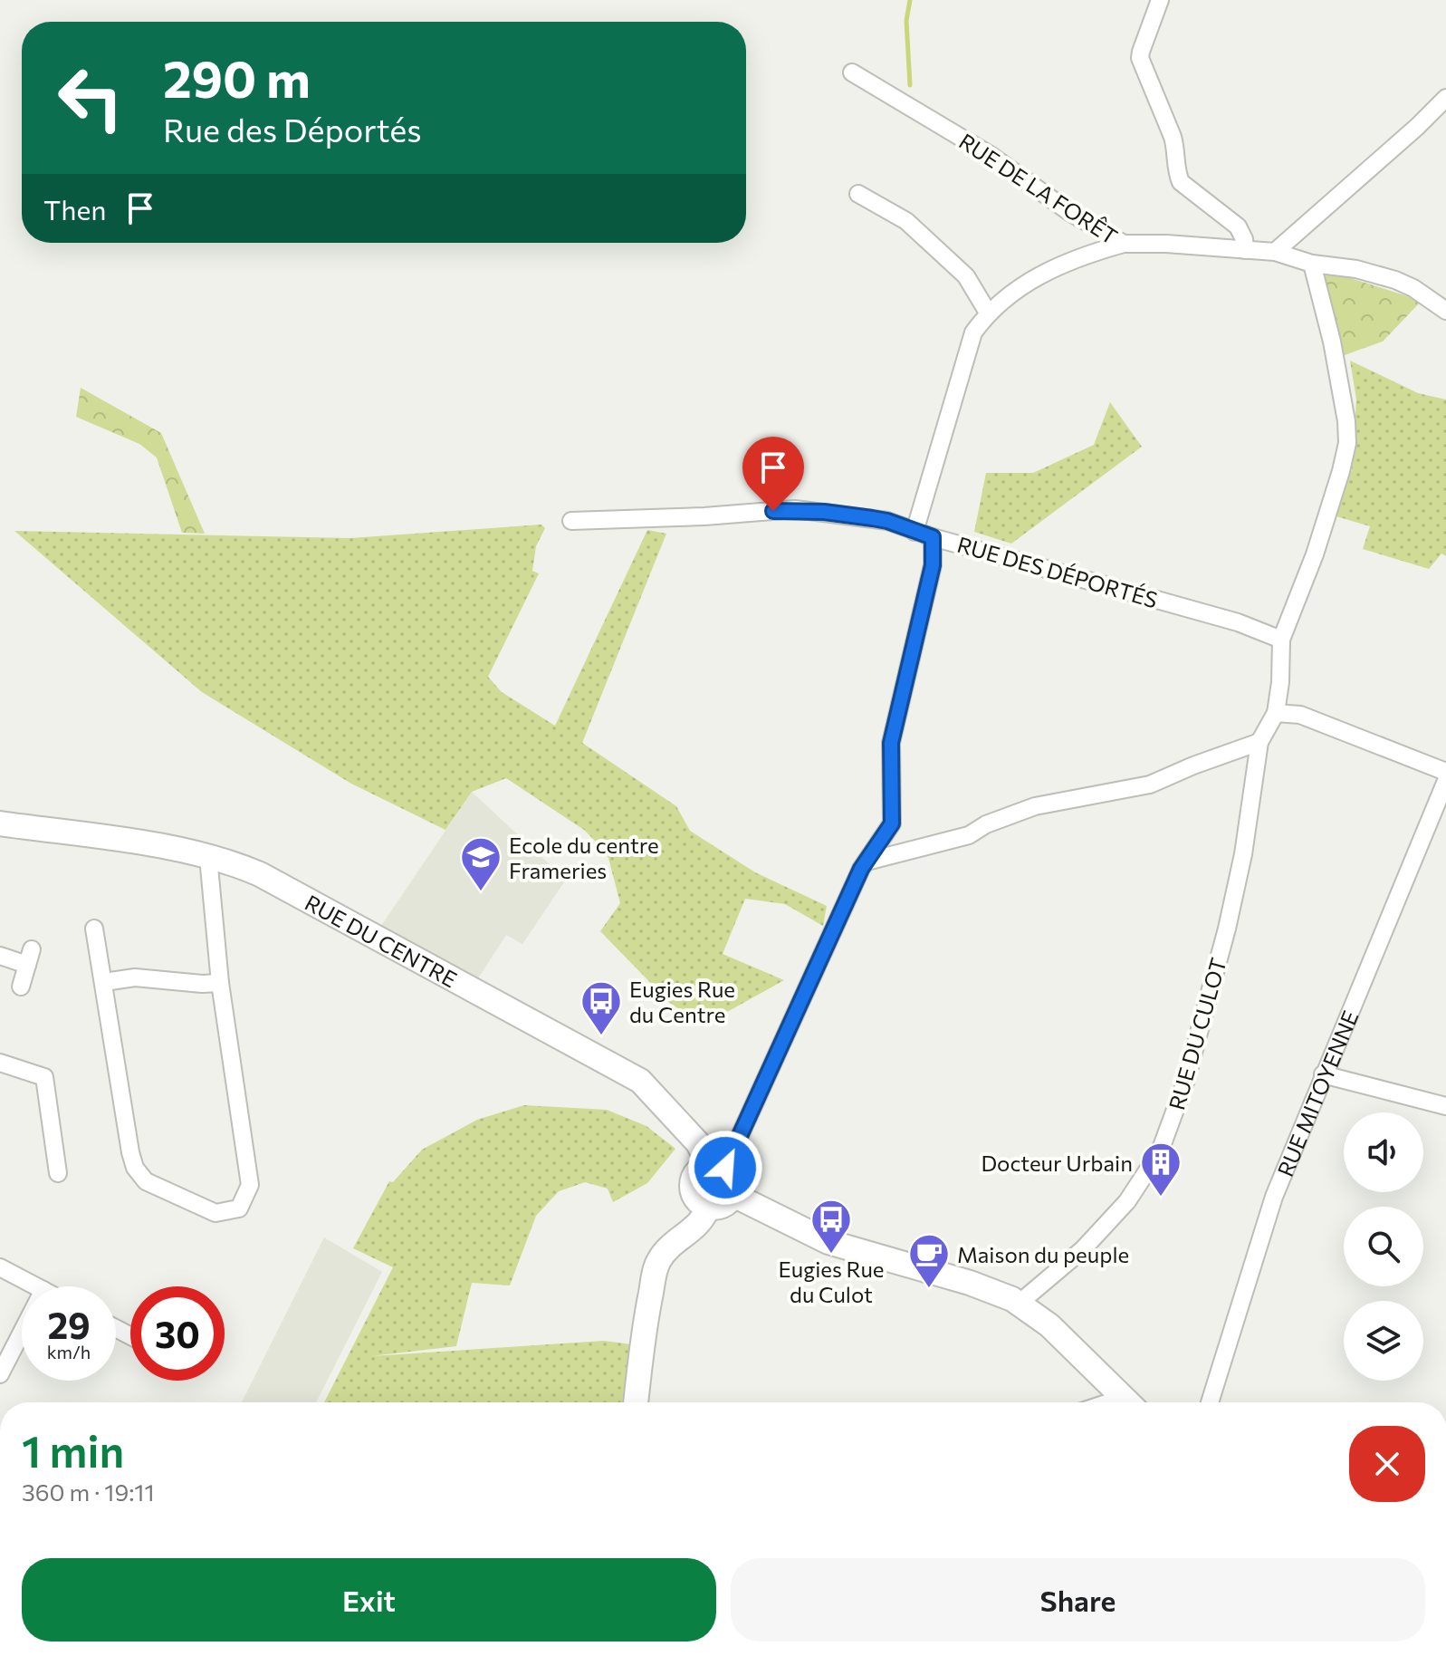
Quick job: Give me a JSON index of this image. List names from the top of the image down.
{
  "streets": {
    "street": [
      "RUE DE LA FORÊT",
      "RUE DES DÉPORTÉS",
      "RUE DU CENTRE",
      "RUE DU CULOT",
      "RUE MITOYENNE"
    ]
  },
  "places": {
    "school or university": ["Ecole du centre Frameries"],
    "bus stop": ["Eugies Rue du Centre", "Eugies Rue du Culot"],
    "building": ["Docteur Urbain"],
    "cafe": ["Maison du peuple"]
  },
  "page": {
    "turn": ["290 m", "Rue des Déportés"],
    "then": "Then",
    "speed": "29 km/h",
    "limit": "30",
    "heading": ["1 min", "360 m · 19:11"],
    "buttons": ["Exit", "Share"]
  }
}
